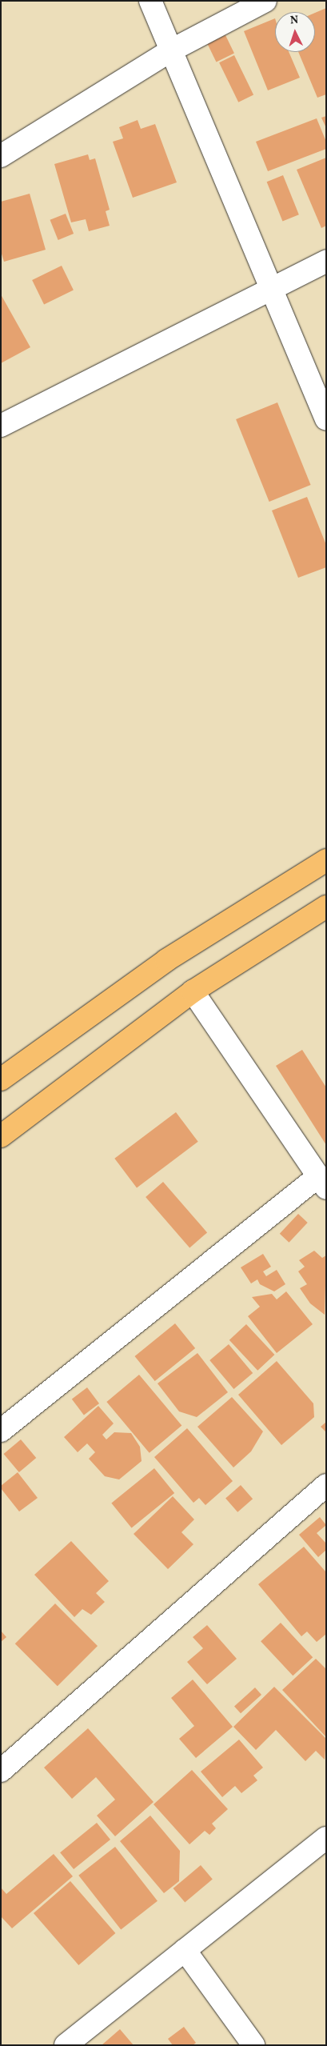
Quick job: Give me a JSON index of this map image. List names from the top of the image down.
{
  "north": "top"
}
